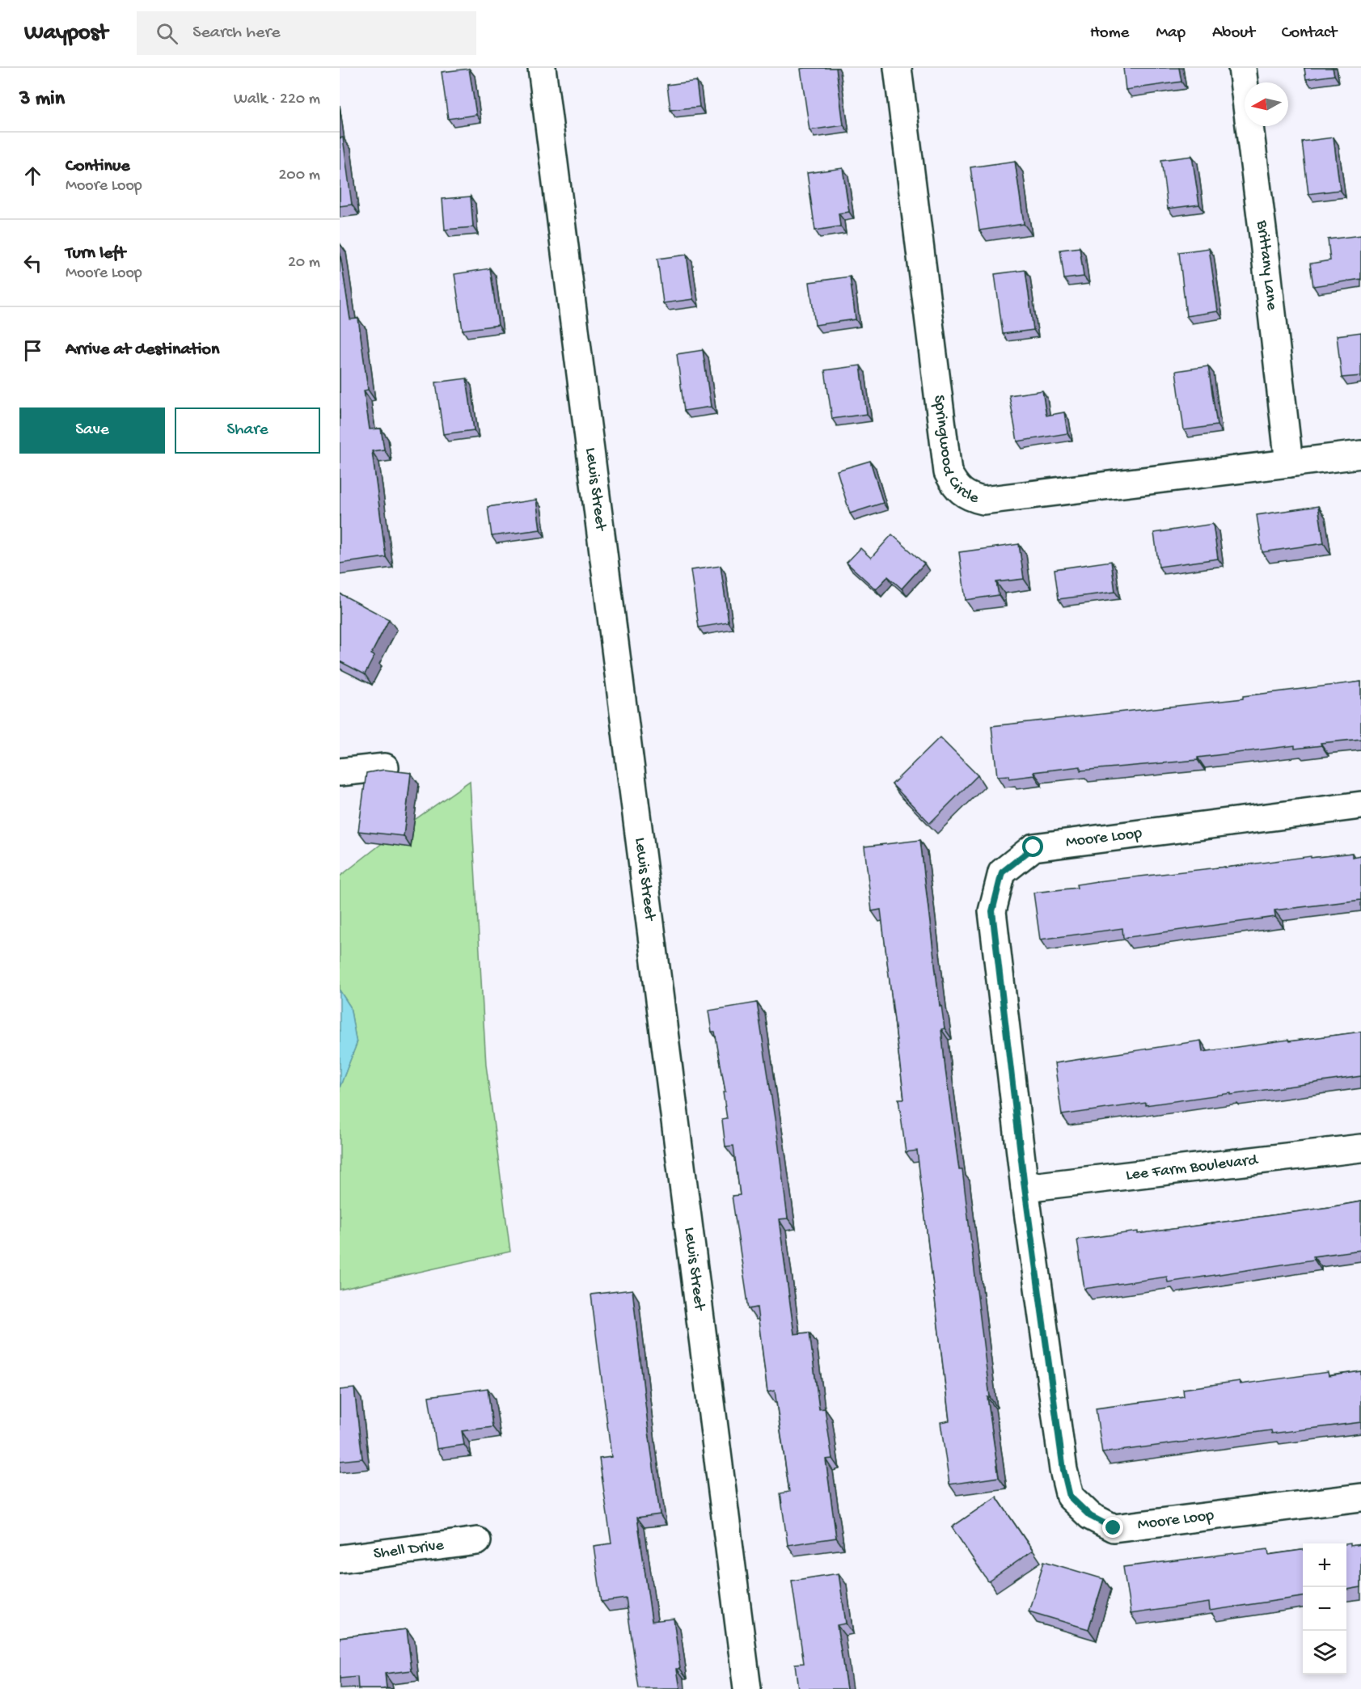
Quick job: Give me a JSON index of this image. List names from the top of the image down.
{
  "streets": {
    "street": [
      "Brittany Lane",
      "Springwood Circle",
      "Lewis Street",
      "Moore Loop",
      "Lee Farm Boulevard",
      "Shell Drive"
    ]
  },
  "crossings": [
    ["Brittany Lane", "Springwood Circle"],
    ["Moore Loop", "Lee Farm Boulevard"]
  ],
  "north": "left",
  "page": {
    "header": "Waypost",
    "search": "Search here",
    "nav": [
      "Home",
      "Map",
      "About",
      "Contact"
    ],
    "heading": ["3 min", "Walk · 220 m"],
    "list": [
      ["Continue", "Moore Loop", "200 m"],
      ["Turn left", "Moore Loop", "20 m"],
      "Arrive at destination"
    ],
    "buttons": ["Save", "Share"],
    "map_buttons": ["+", "−"]
  }
}
